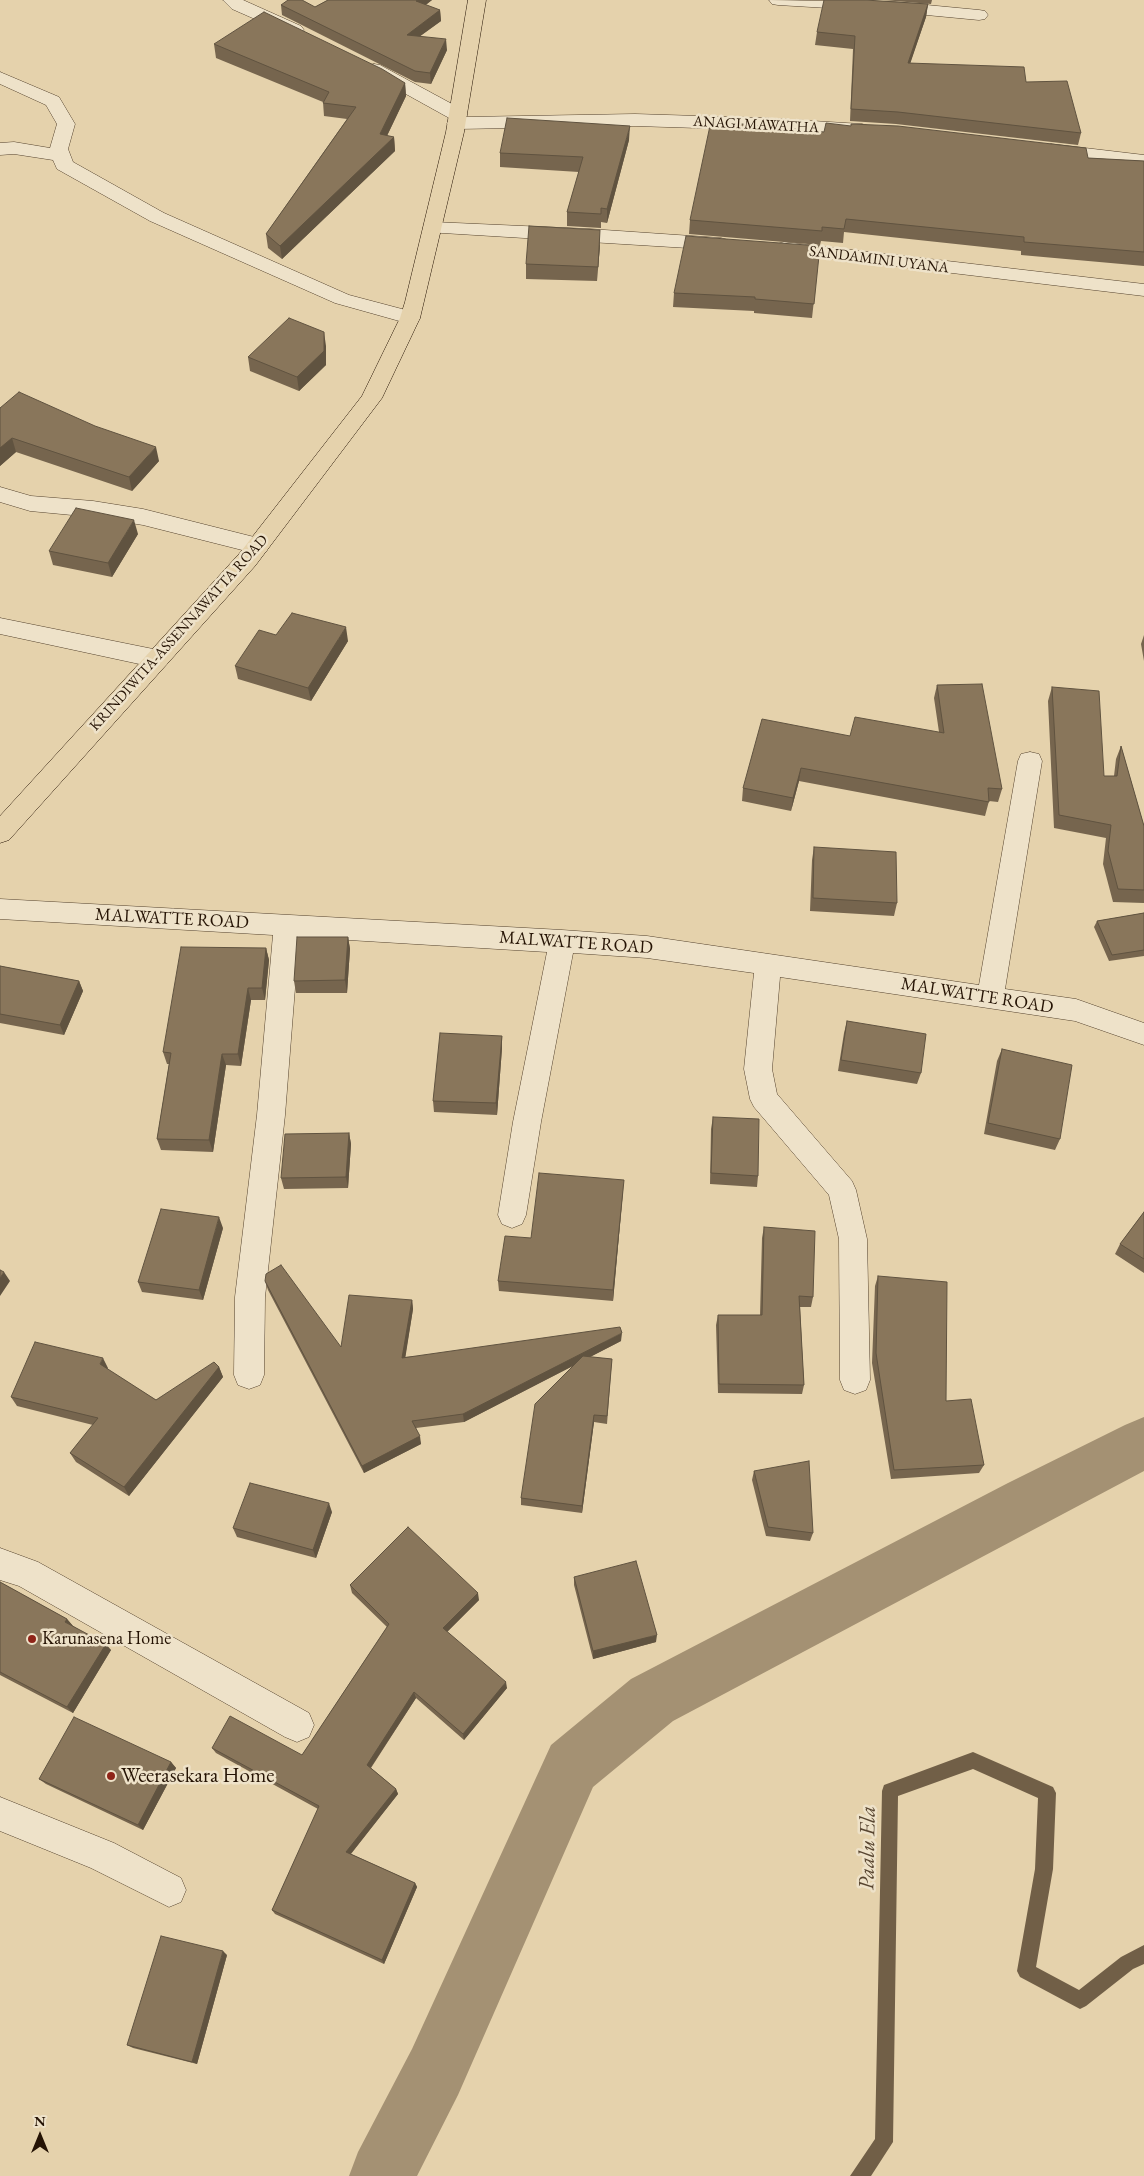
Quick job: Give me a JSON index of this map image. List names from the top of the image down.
{
  "streets": {
    "main road": ["KRINDIWITA-ASSENNAWATTA ROAD"],
    "street": ["ANAGI MAWATHA", "SANDAMINI UYANA", "MALWATTE ROAD"]
  },
  "crossings": [
    ["ANAGI MAWATHA", "KRINDIWITA-ASSENNAWATTA ROAD"],
    ["SANDAMINI UYANA", "KRINDIWITA-ASSENNAWATTA ROAD"]
  ],
  "water": ["Paalu Ela"],
  "places": ["Karunasena Home", "Weerasekara Home"],
  "north": "top"
}
